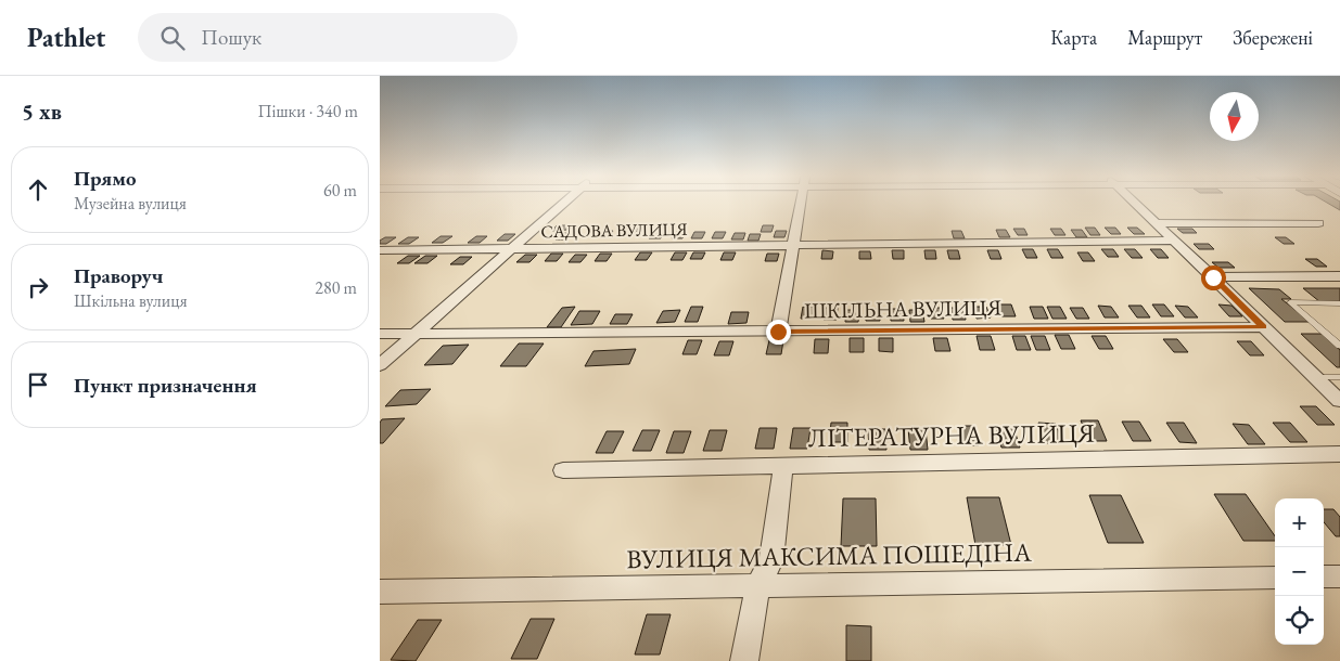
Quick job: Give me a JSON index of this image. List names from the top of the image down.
{
  "streets": {
    "street": [
      "САДОВА ВУЛИЦЯ",
      "ШКІЛЬНА ВУЛИЦЯ",
      "ЛІТЕРАТУРНА ВУЛИЦЯ",
      "ВУЛИЦЯ МАКСИМА ПОШЕДІНА"
    ]
  },
  "north": "bottom",
  "page": {
    "header": "Pathlet",
    "search": "Пошук",
    "nav": ["Карта", "Маршрут", "Збережені"],
    "heading": ["5 хв", "Пішки · 340 m"],
    "list": [
      ["Прямо", "Музейна вулиця", "60 m"],
      ["Праворуч", "Шкільна вулиця", "280 m"],
      "Пункт призначення"
    ],
    "map_buttons": ["+", "−"]
  }
}
